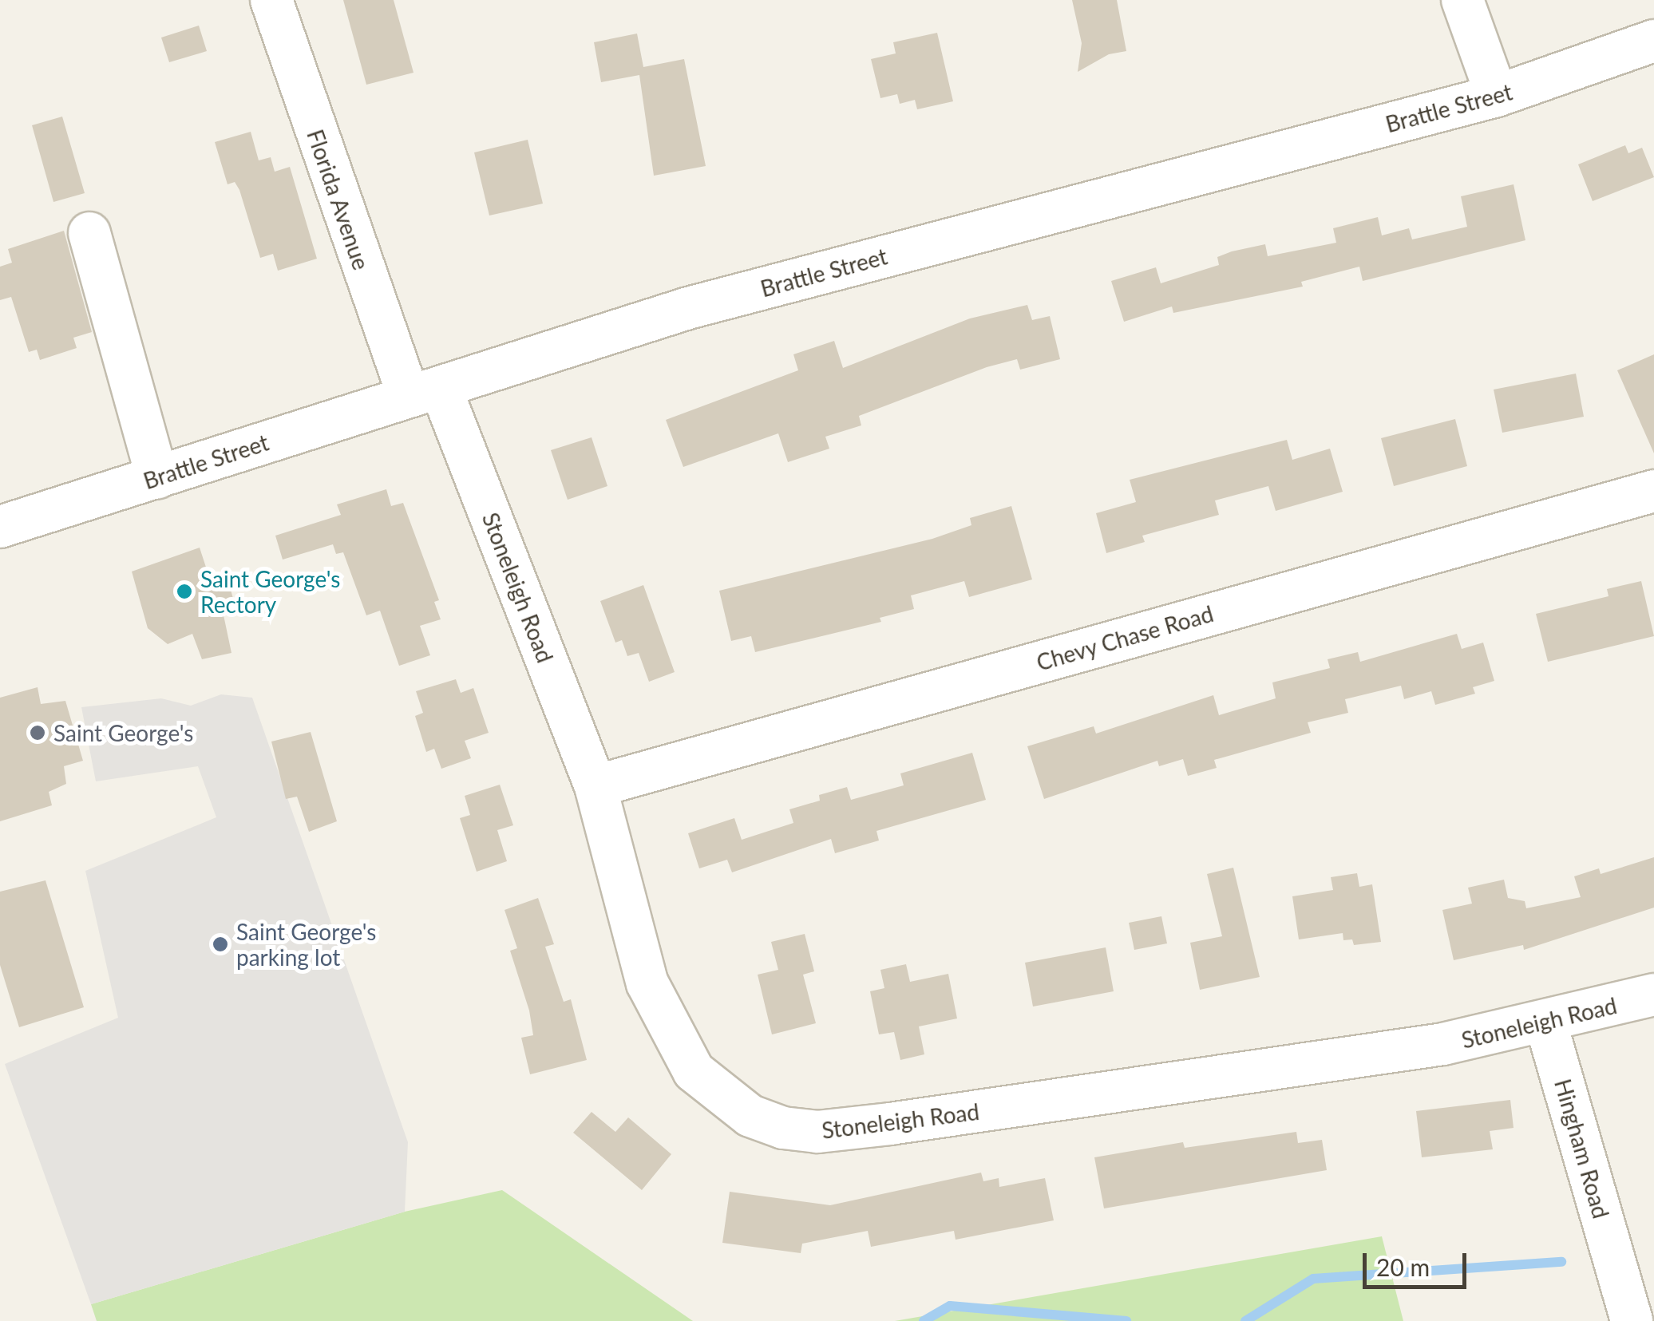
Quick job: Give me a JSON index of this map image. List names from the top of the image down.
{
  "streets": {
    "street": [
      "Brattle Street",
      "Florida Avenue",
      "Stoneleigh Road",
      "Chevy Chase Road",
      "Hingham Road"
    ]
  },
  "crossings": [
    ["Brattle Street", "Florida Avenue"],
    ["Brattle Street", "Stoneleigh Road"],
    ["Florida Avenue", "Stoneleigh Road"],
    ["Stoneleigh Road", "Chevy Chase Road"],
    ["Stoneleigh Road", "Hingham Road"]
  ],
  "places": ["Saint George's Rectory", "Saint George's", "Saint George's parking lot"],
  "scale_bar": "20 m"
}
